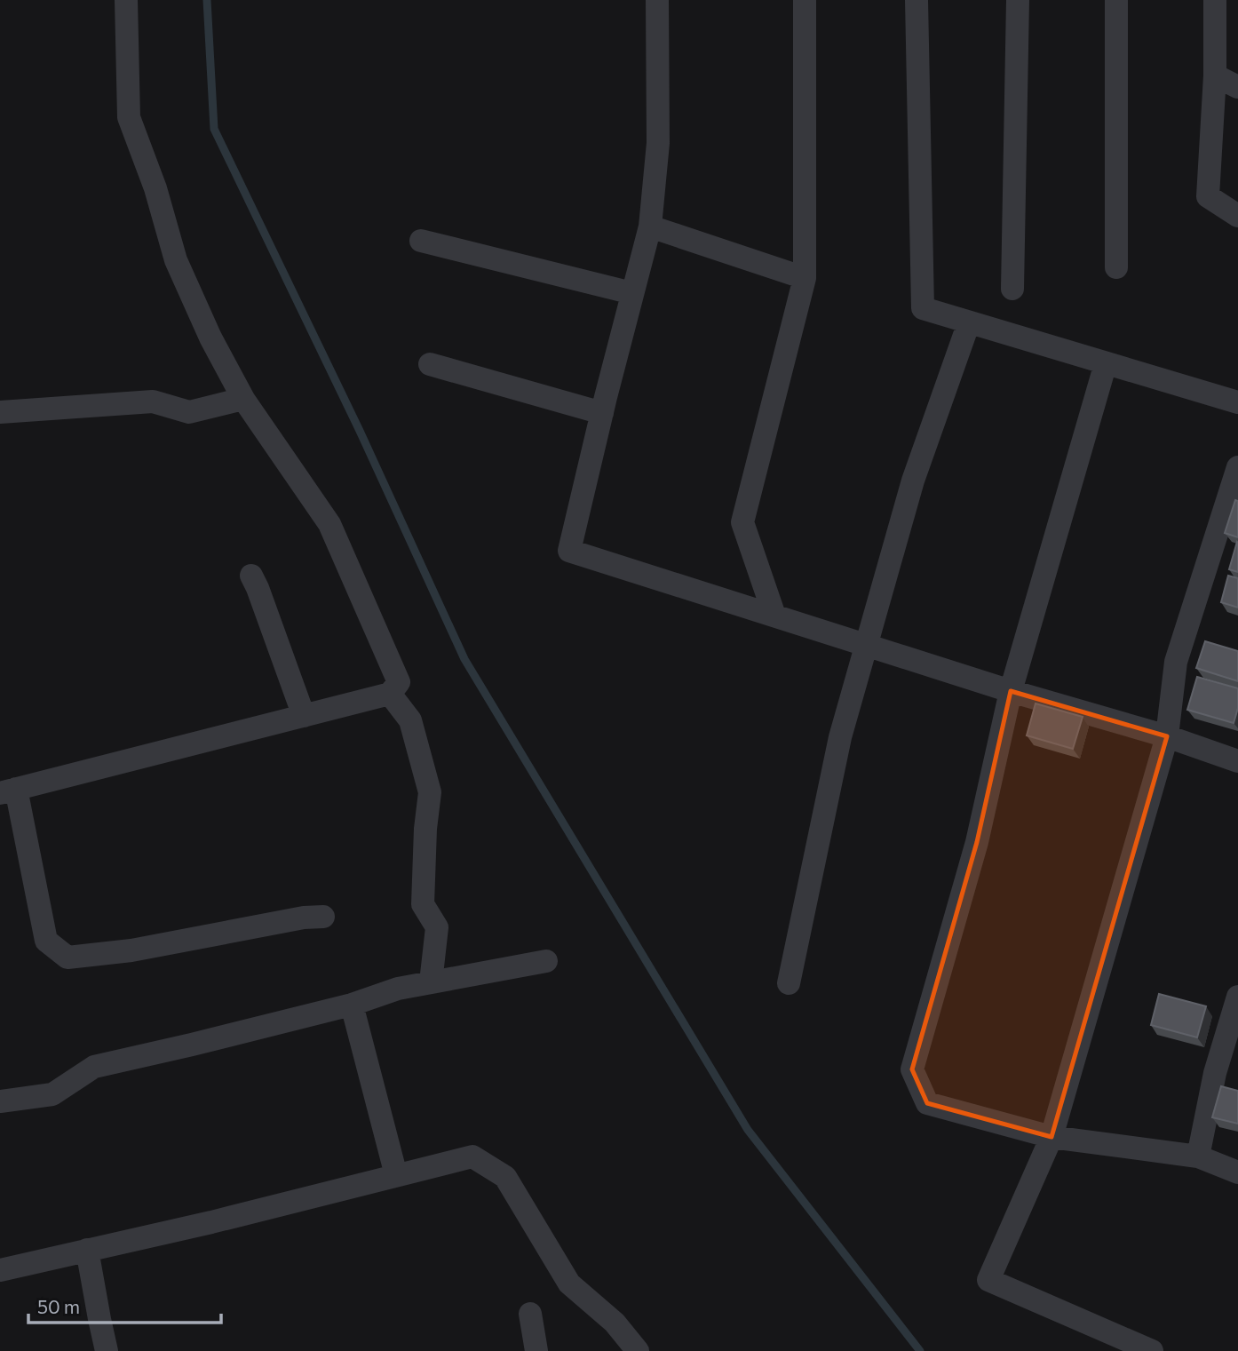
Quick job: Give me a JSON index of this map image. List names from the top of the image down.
{
  "scale_bar": "50 m"
}
